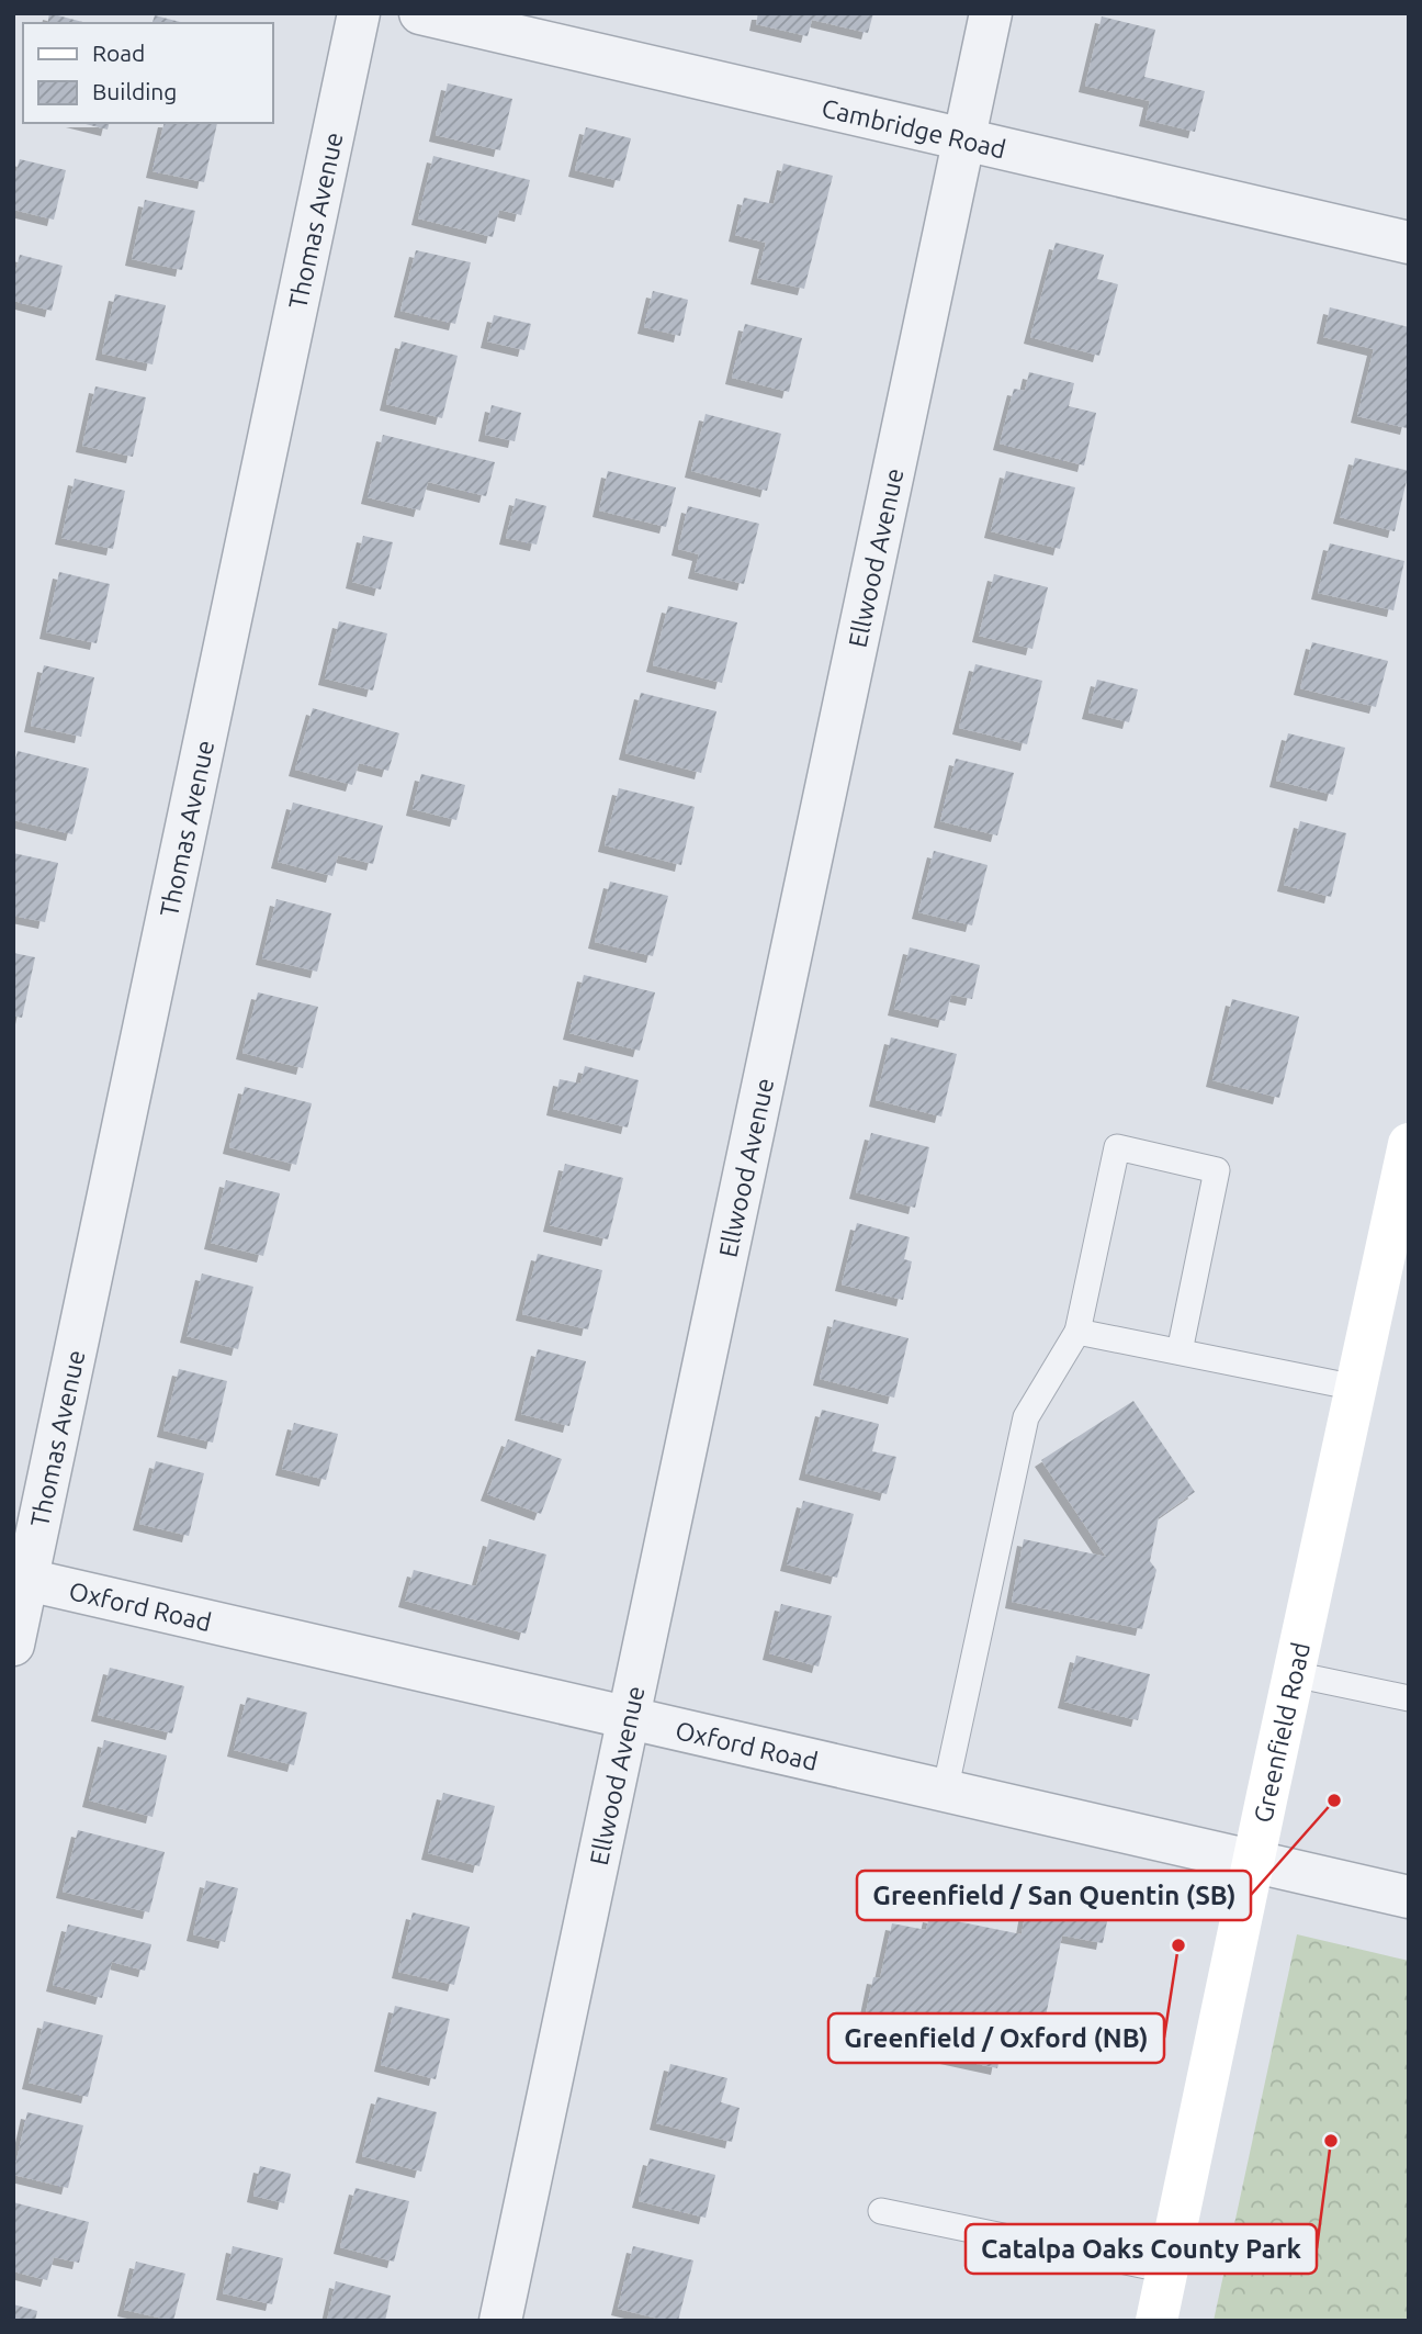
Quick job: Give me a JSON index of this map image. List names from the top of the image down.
{
  "streets": {
    "main road": ["Greenfield Road"],
    "street": [
      "Cambridge Road",
      "Thomas Avenue",
      "Ellwood Avenue",
      "Oxford Road"
    ]
  },
  "crossings": [
    ["Cambridge Road", "Ellwood Avenue"],
    ["Thomas Avenue", "Oxford Road"],
    ["Ellwood Avenue", "Oxford Road"],
    ["Oxford Road", "Greenfield Road"]
  ],
  "places": ["Greenfield / San Quentin (SB)", "Greenfield / Oxford (NB)", "Catalpa Oaks County Park"],
  "legend": ["Road", "Building"]
}
